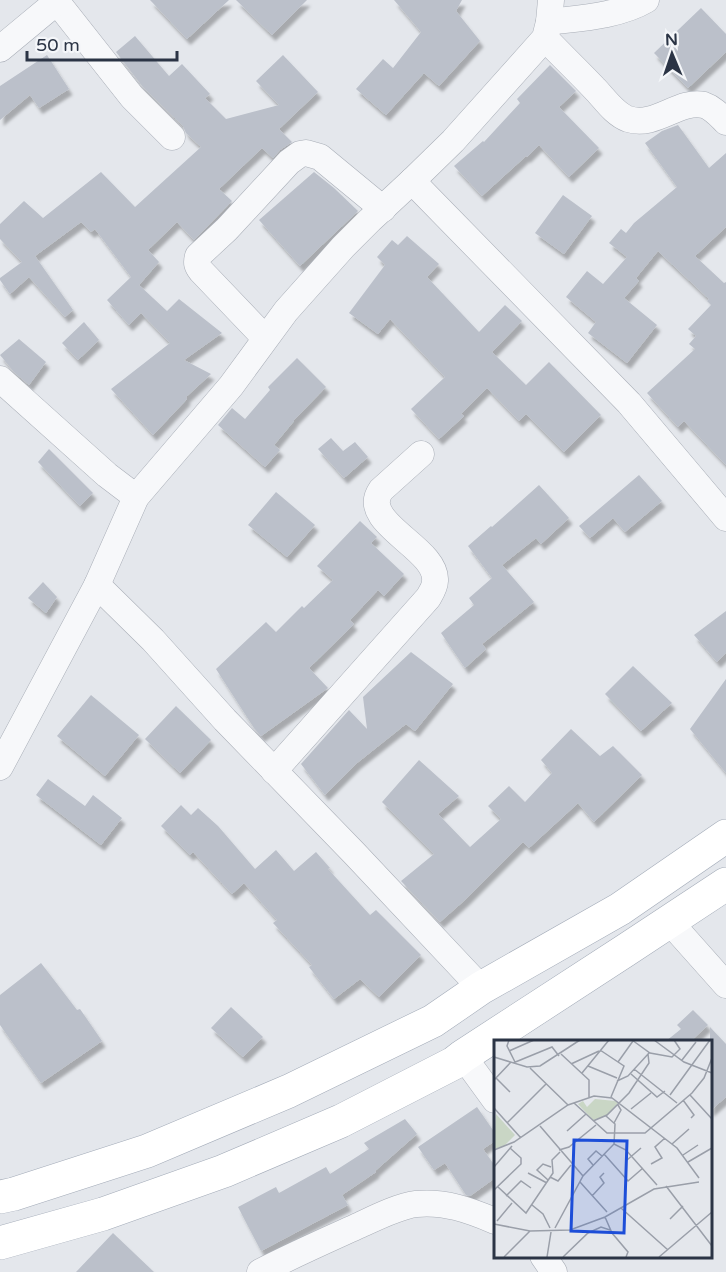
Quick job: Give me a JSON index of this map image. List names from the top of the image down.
{
  "scale_bar": "50 m",
  "north": "top"
}
